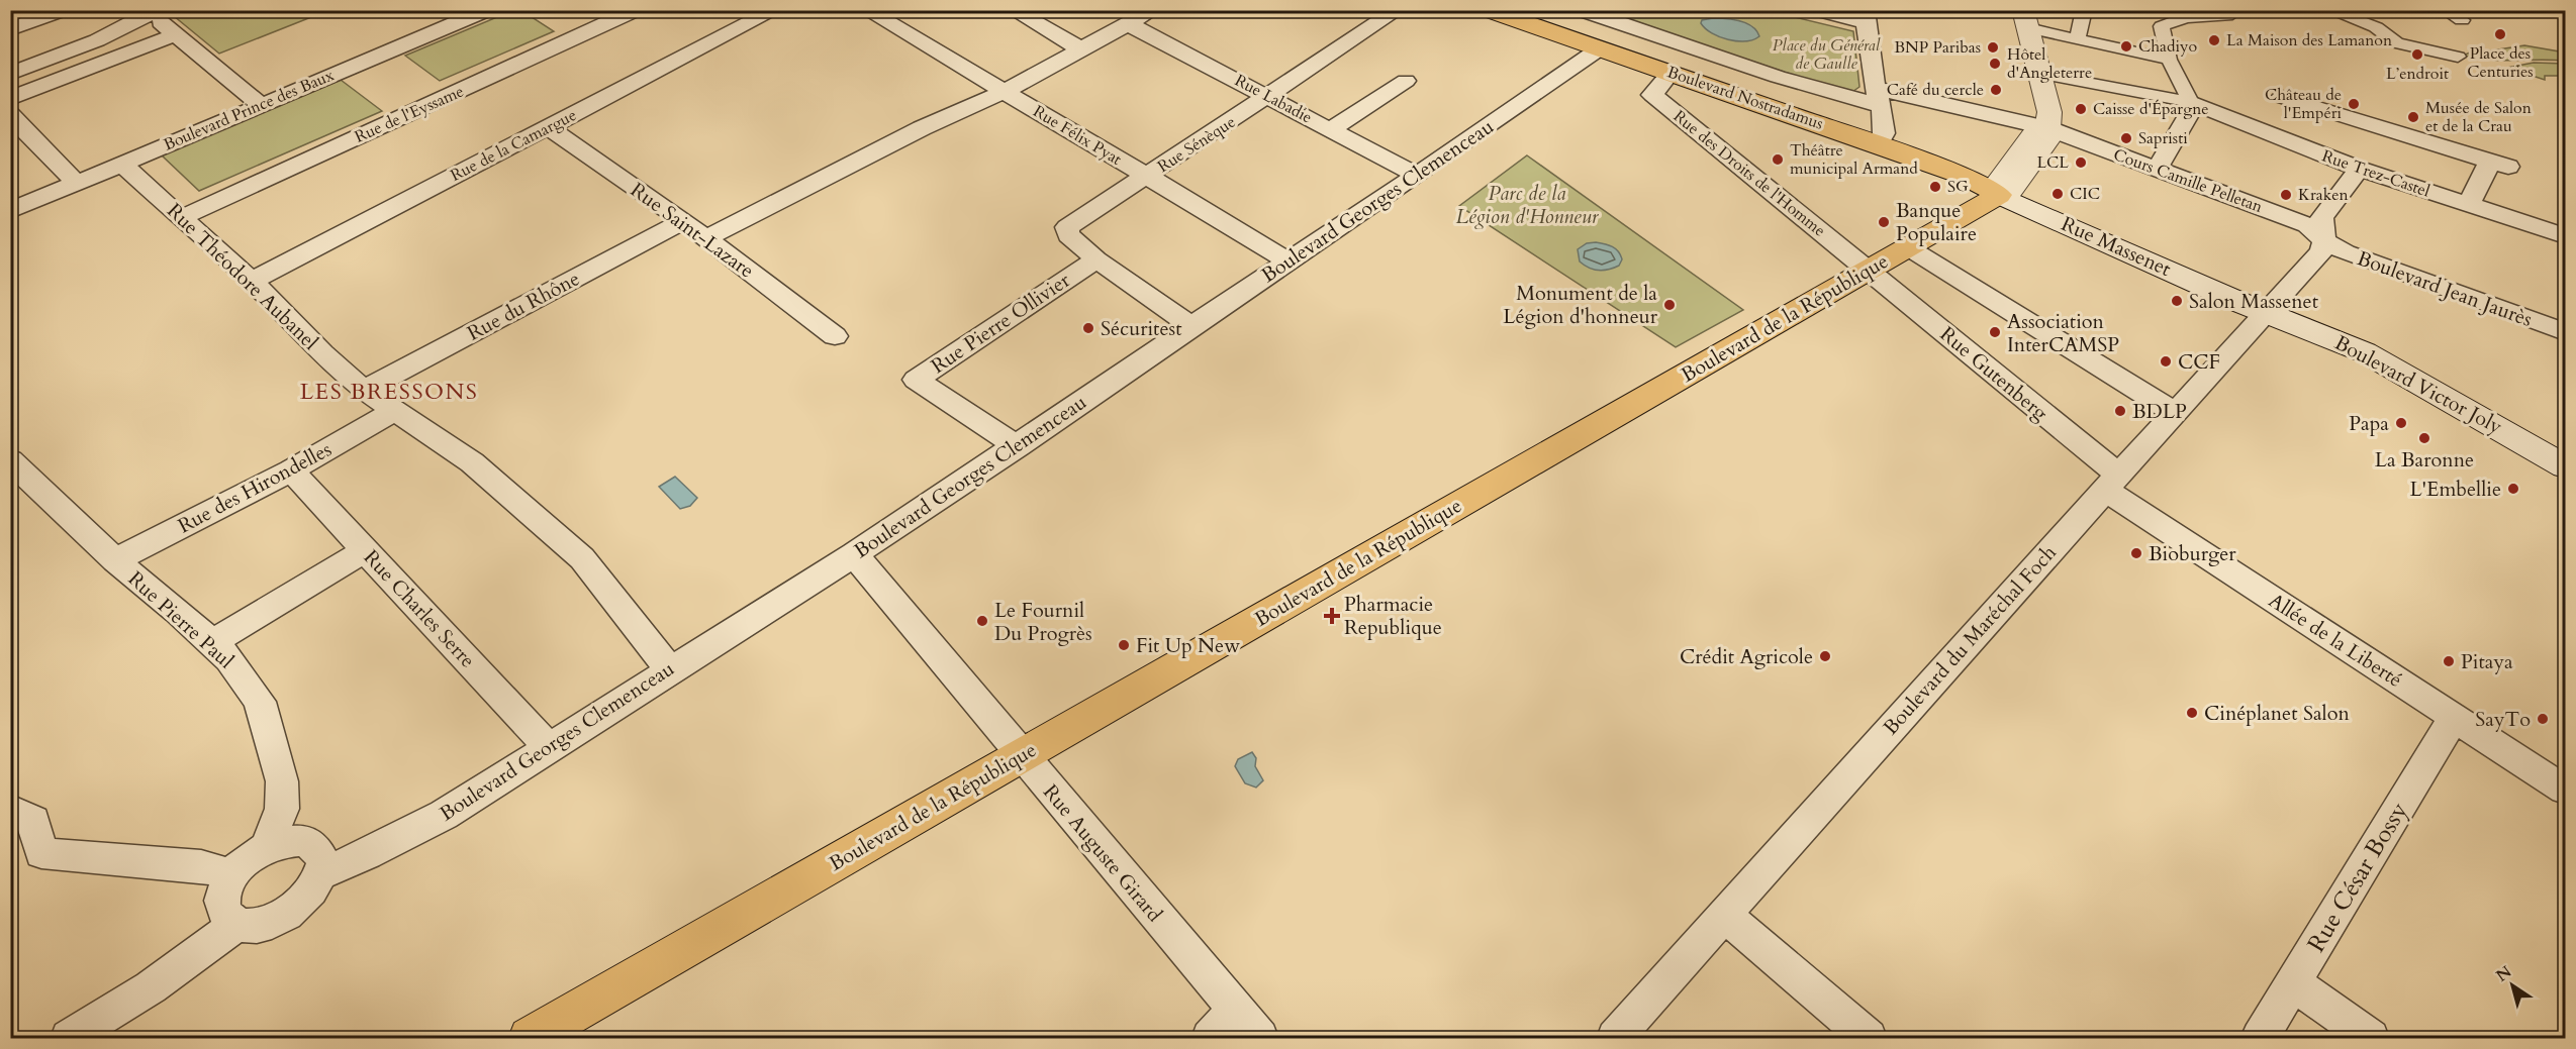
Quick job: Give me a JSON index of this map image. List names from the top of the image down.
{
  "streets": {
    "main road": [
      "Boulevard Nostradamus",
      "Rue Massenet",
      "Boulevard de la République",
      "Boulevard Victor Joly"
    ],
    "street": [
      "Rue Labadie",
      "Boulevard Prince des Baux",
      "Rue de l'Eyssame",
      "Rue Félix Pyat",
      "Rue Sénèque",
      "Rue de la Camargue",
      "Rue des Droits de l'Homme",
      "Rue Trez-Castel",
      "Cours Camille Pelletan",
      "Boulevard Georges Clemenceau",
      "Rue Saint-Lazare",
      "Rue Théodore Aubanel",
      "Boulevard Jean Jaurès",
      "Rue du Rhône",
      "Rue Pierre Ollivier",
      "Rue Gutenberg",
      "Rue des Hirondelles",
      "Rue Charles Serre",
      "Rue Pierre Paul",
      "Boulevard du Maréchal Foch",
      "Allée de la Liberté",
      "Rue Auguste Girard",
      "Rue César Bossy"
    ]
  },
  "crossings": [
    ["Boulevard Nostradamus", "Rue des Droits de l'Homme"],
    ["Boulevard Nostradamus", "Boulevard Georges Clemenceau"],
    ["Boulevard Nostradamus", "Rue Massenet"],
    ["Boulevard Nostradamus", "Boulevard de la République"],
    ["Rue Labadie", "Rue Sénèque"],
    ["Rue Labadie", "Boulevard Georges Clemenceau"],
    ["Boulevard Prince des Baux", "Rue Théodore Aubanel"],
    ["Rue de l'Eyssame", "Rue Théodore Aubanel"],
    ["Rue Félix Pyat", "Rue Sénèque"],
    ["Rue Félix Pyat", "Boulevard Georges Clemenceau"],
    ["Rue Sénèque", "Rue Pierre Ollivier"],
    ["Rue de la Camargue", "Rue Saint-Lazare"],
    ["Rue de la Camargue", "Rue Théodore Aubanel"],
    ["Rue des Droits de l'Homme", "Boulevard de la République"],
    ["Rue des Droits de l'Homme", "Rue Gutenberg"],
    ["Cours Camille Pelletan", "Boulevard Jean Jaurès"],
    ["Cours Camille Pelletan", "Boulevard du Maréchal Foch"],
    ["Boulevard Georges Clemenceau", "Rue Théodore Aubanel"],
    ["Boulevard Georges Clemenceau", "Rue Pierre Ollivier"],
    ["Boulevard Georges Clemenceau", "Rue Charles Serre"],
    ["Boulevard Georges Clemenceau", "Rue Pierre Paul"],
    ["Boulevard Georges Clemenceau", "Rue Auguste Girard"],
    ["Rue Saint-Lazare", "Rue du Rhône"],
    ["Rue Massenet", "Boulevard de la République"],
    ["Rue Massenet", "Boulevard Victor Joly"],
    ["Rue Massenet", "Boulevard du Maréchal Foch"],
    ["Rue Théodore Aubanel", "Rue du Rhône"],
    ["Rue Théodore Aubanel", "Rue des Hirondelles"],
    ["Boulevard Jean Jaurès", "Boulevard du Maréchal Foch"],
    ["Boulevard de la République", "Rue Gutenberg"],
    ["Boulevard de la République", "Rue Auguste Girard"],
    ["Rue Gutenberg", "Boulevard du Maréchal Foch"],
    ["Rue Gutenberg", "Allée de la Liberté"],
    ["Boulevard Victor Joly", "Boulevard du Maréchal Foch"],
    ["Rue des Hirondelles", "Rue Charles Serre"],
    ["Rue des Hirondelles", "Rue Pierre Paul"],
    ["Boulevard du Maréchal Foch", "Allée de la Liberté"],
    ["Allée de la Liberté", "Rue César Bossy"]
  ],
  "districts": ["LES BRESSONS"],
  "parks": ["Place du Général de Gaulle", "Parc de la Légion d'Honneur"],
  "places": {
    "other": [
      "Place des Centuries",
      "La Maison des Lamanon",
      "Chadiyo",
      "BNP Paribas",
      "L’endroit",
      "Hôtel d'Angleterre",
      "Café du cercle",
      "Château de l'Empéri",
      "Caisse d'Épargne",
      "Musée de Salon et de la Crau",
      "Sapristi",
      "Théâtre municipal Armand",
      "LCL",
      "SG",
      "CIC",
      "Kraken",
      "Banque Populaire",
      "Salon Massenet",
      "Monument de la Légion d'honneur",
      "Sécuritest",
      "Association InterCAMSP",
      "CCF",
      "BDLP",
      "Papa",
      "La Baronne",
      "L'Embellie",
      "Bioburger",
      "Le Fournil Du Progrès",
      "Fit Up New",
      "Crédit Agricole",
      "Pitaya",
      "Cinéplanet Salon",
      "SayTo"
    ],
    "health": ["Pharmacie Republique"]
  },
  "north": "top left"
}
